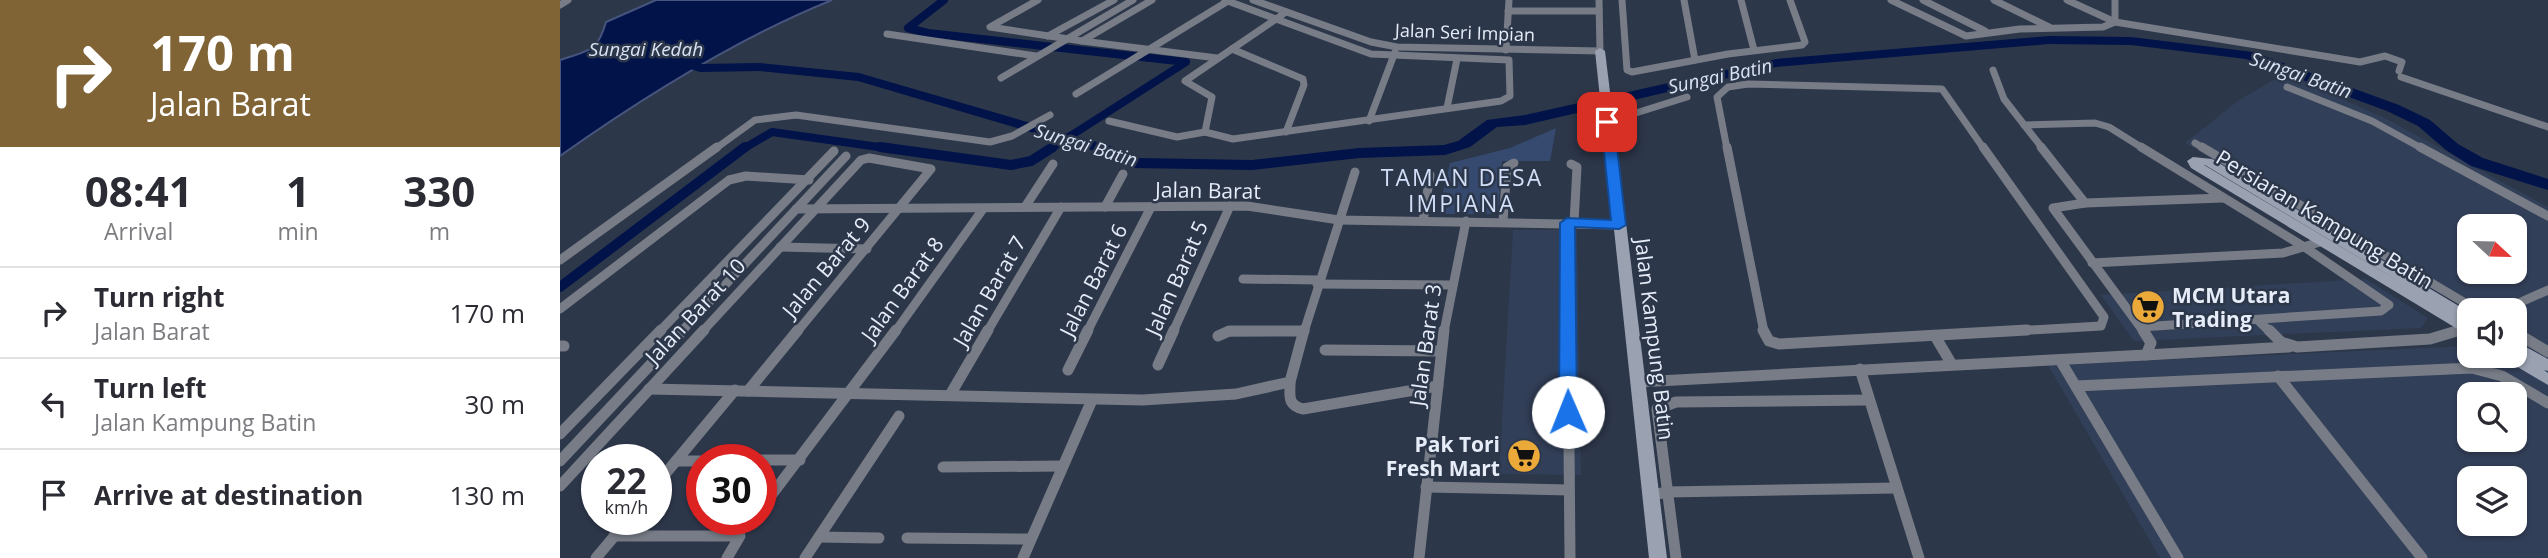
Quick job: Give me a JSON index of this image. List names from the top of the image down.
{
  "streets": {
    "street": [
      "Jalan Seri Impian",
      "Jalan Barat",
      "Persiaran Kampung Batin",
      "Jalan Barat 9",
      "Jalan Barat 5",
      "Jalan Barat 6",
      "Jalan Barat 8",
      "Jalan Barat 7",
      "Jalan Barat 10",
      "Jalan Kampung Batin",
      "Jalan Barat 3"
    ]
  },
  "crossings": [
    ["Jalan Seri Impian", "Jalan Kampung Batin"],
    ["Jalan Barat", "Jalan Barat 9"],
    ["Jalan Barat", "Jalan Barat 5"],
    ["Jalan Barat", "Jalan Barat 6"],
    ["Jalan Barat", "Jalan Barat 8"],
    ["Jalan Barat", "Jalan Barat 7"],
    ["Jalan Barat", "Jalan Barat 10"],
    ["Jalan Barat", "Jalan Kampung Batin"],
    ["Jalan Barat", "Jalan Barat 3"],
    ["Jalan Barat 9", "Jalan Barat 10"]
  ],
  "districts": ["TAMAN DESA IMPIANA"],
  "water": ["Sungai Kedah", "Sungai Batin"],
  "places": {
    "supermarket": ["MCM Utara Trading", "Pak Tori Fresh Mart"]
  },
  "north": "right",
  "page": {
    "turn": ["170 m", "Jalan Barat"],
    "eta": [
      "08:41",
      "Arrival",
      "1",
      "min",
      "330",
      "m"
    ],
    "list": [
      {
        "name": "Turn right",
        "note": "Jalan Barat",
        "value": "170 m"
      },
      {
        "name": "Turn left",
        "note": "Jalan Kampung Batin",
        "value": "30 m"
      },
      {
        "name": "Arrive at destination",
        "value": "130 m"
      }
    ],
    "speed": "22 km/h",
    "limit": "30"
  }
}
